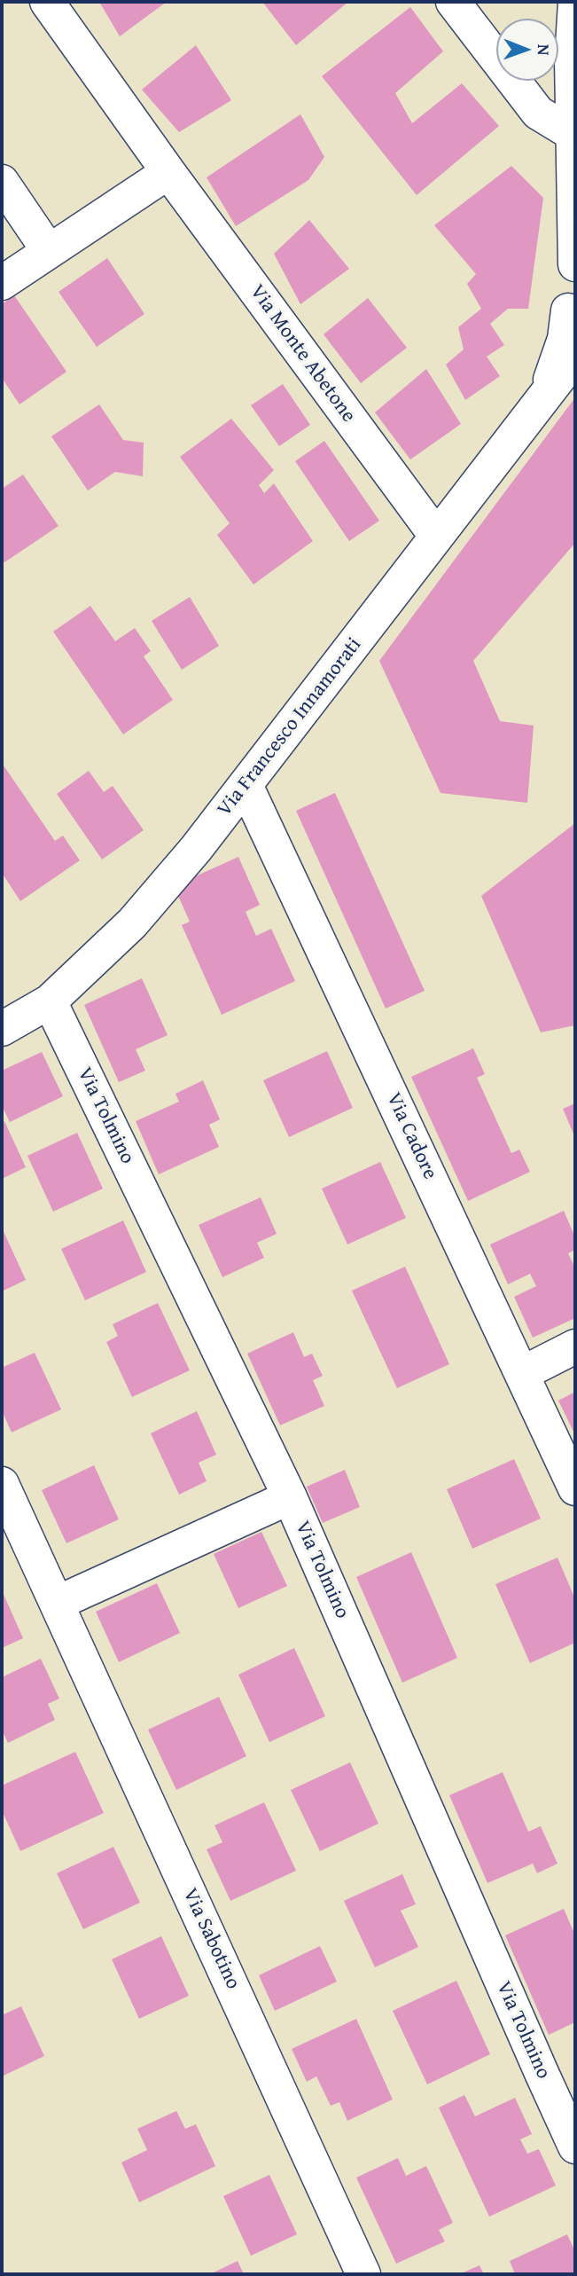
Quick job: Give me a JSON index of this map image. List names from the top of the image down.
{
  "streets": {
    "street": [
      "Via Monte Abetone",
      "Via Francesco Innamorati",
      "Via Tolmino",
      "Via Cadore",
      "Via Sabotino"
    ]
  },
  "crossings": [
    ["Via Monte Abetone", "Via Francesco Innamorati"],
    ["Via Francesco Innamorati", "Via Tolmino"],
    ["Via Francesco Innamorati", "Via Cadore"]
  ],
  "north": "right"
}
